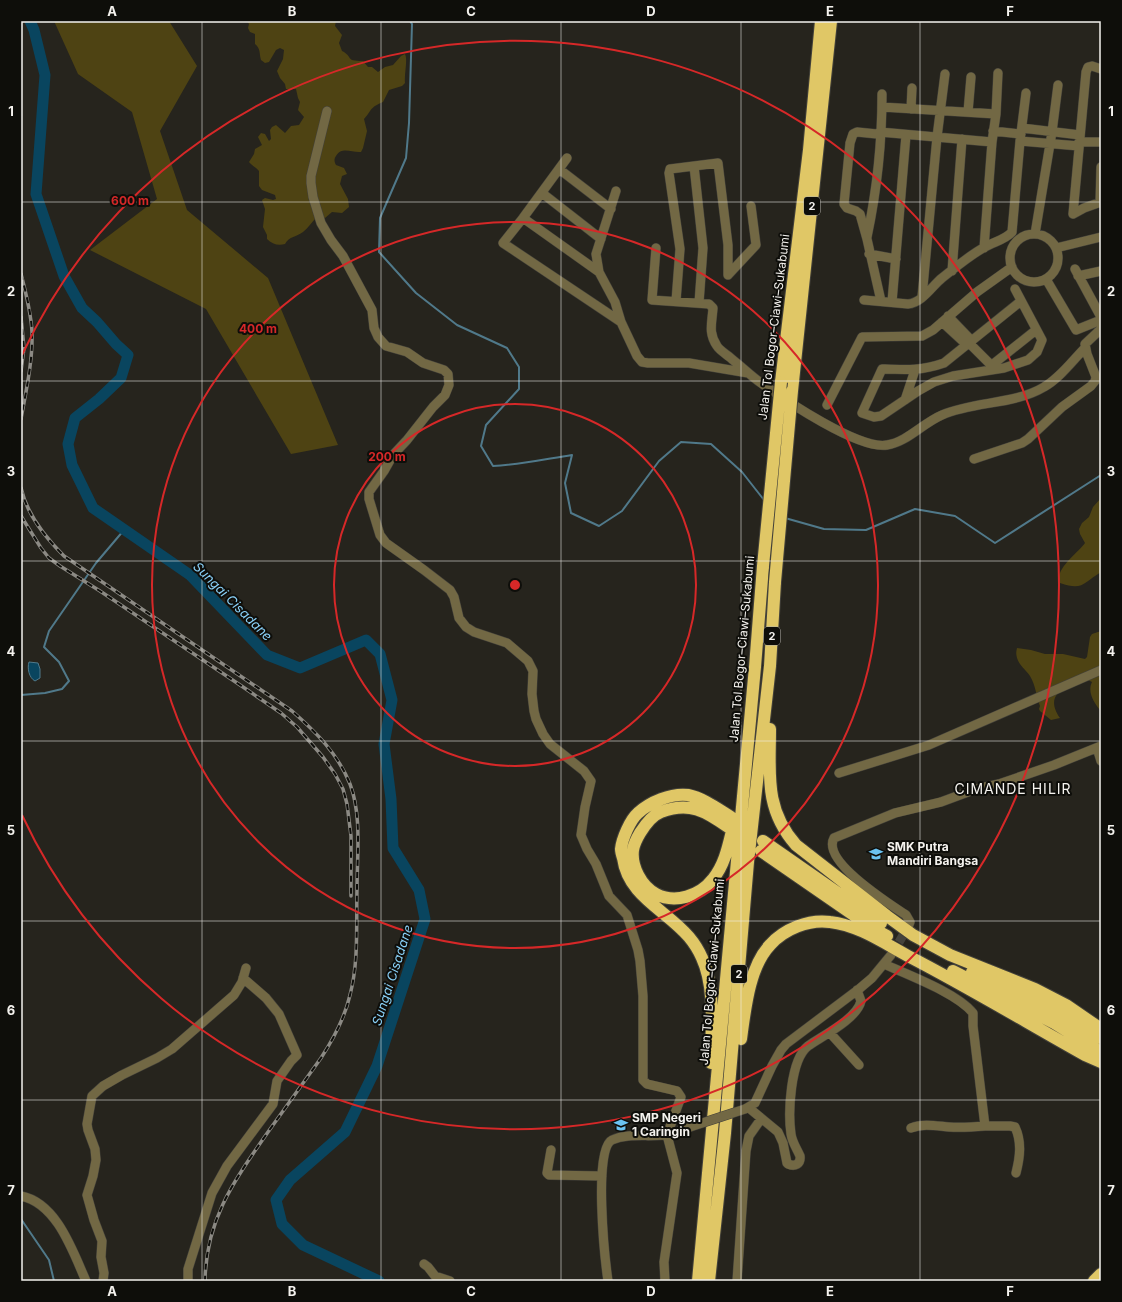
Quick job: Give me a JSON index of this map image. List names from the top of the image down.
{
  "streets": {
    "highway": ["2", "Jalan Tol Bogor–Ciawi–Sukabumi"]
  },
  "districts": ["CIMANDE HILIR"],
  "water": ["Sungai Cisadane"],
  "places": {
    "school or university": ["SMK Putra Mandiri Bangsa", "SMP Negeri 1 Caringin"]
  },
  "grid": {
    "columns": [
      "A",
      "B",
      "C",
      "D",
      "E",
      "F"
    ],
    "rows": [
      "1",
      "2",
      "3",
      "4",
      "5",
      "6",
      "7"
    ]
  },
  "rings": ["600 m", "400 m", "200 m"]
}
